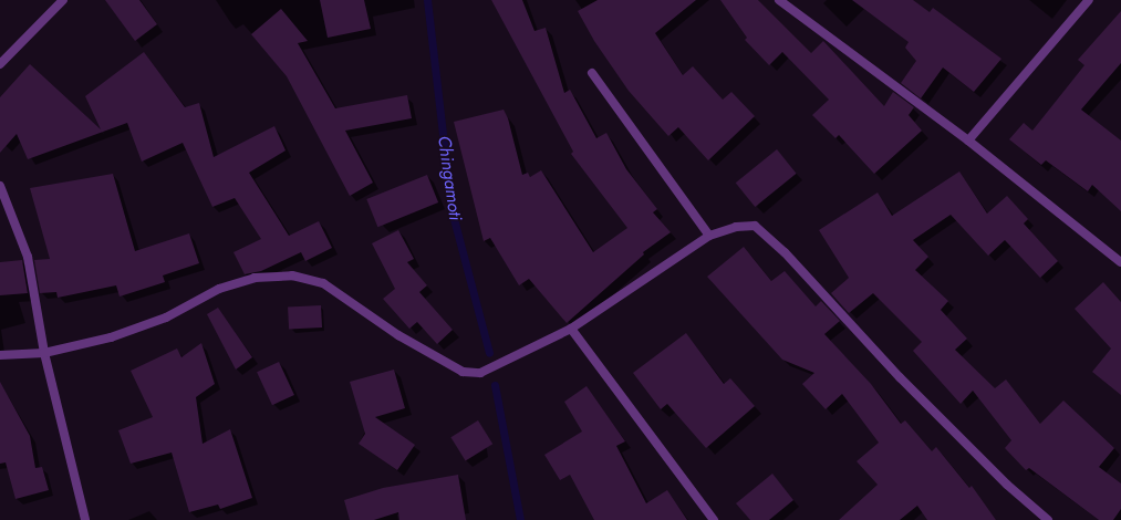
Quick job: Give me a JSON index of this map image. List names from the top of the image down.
{
  "water": ["Chingamoti"]
}
